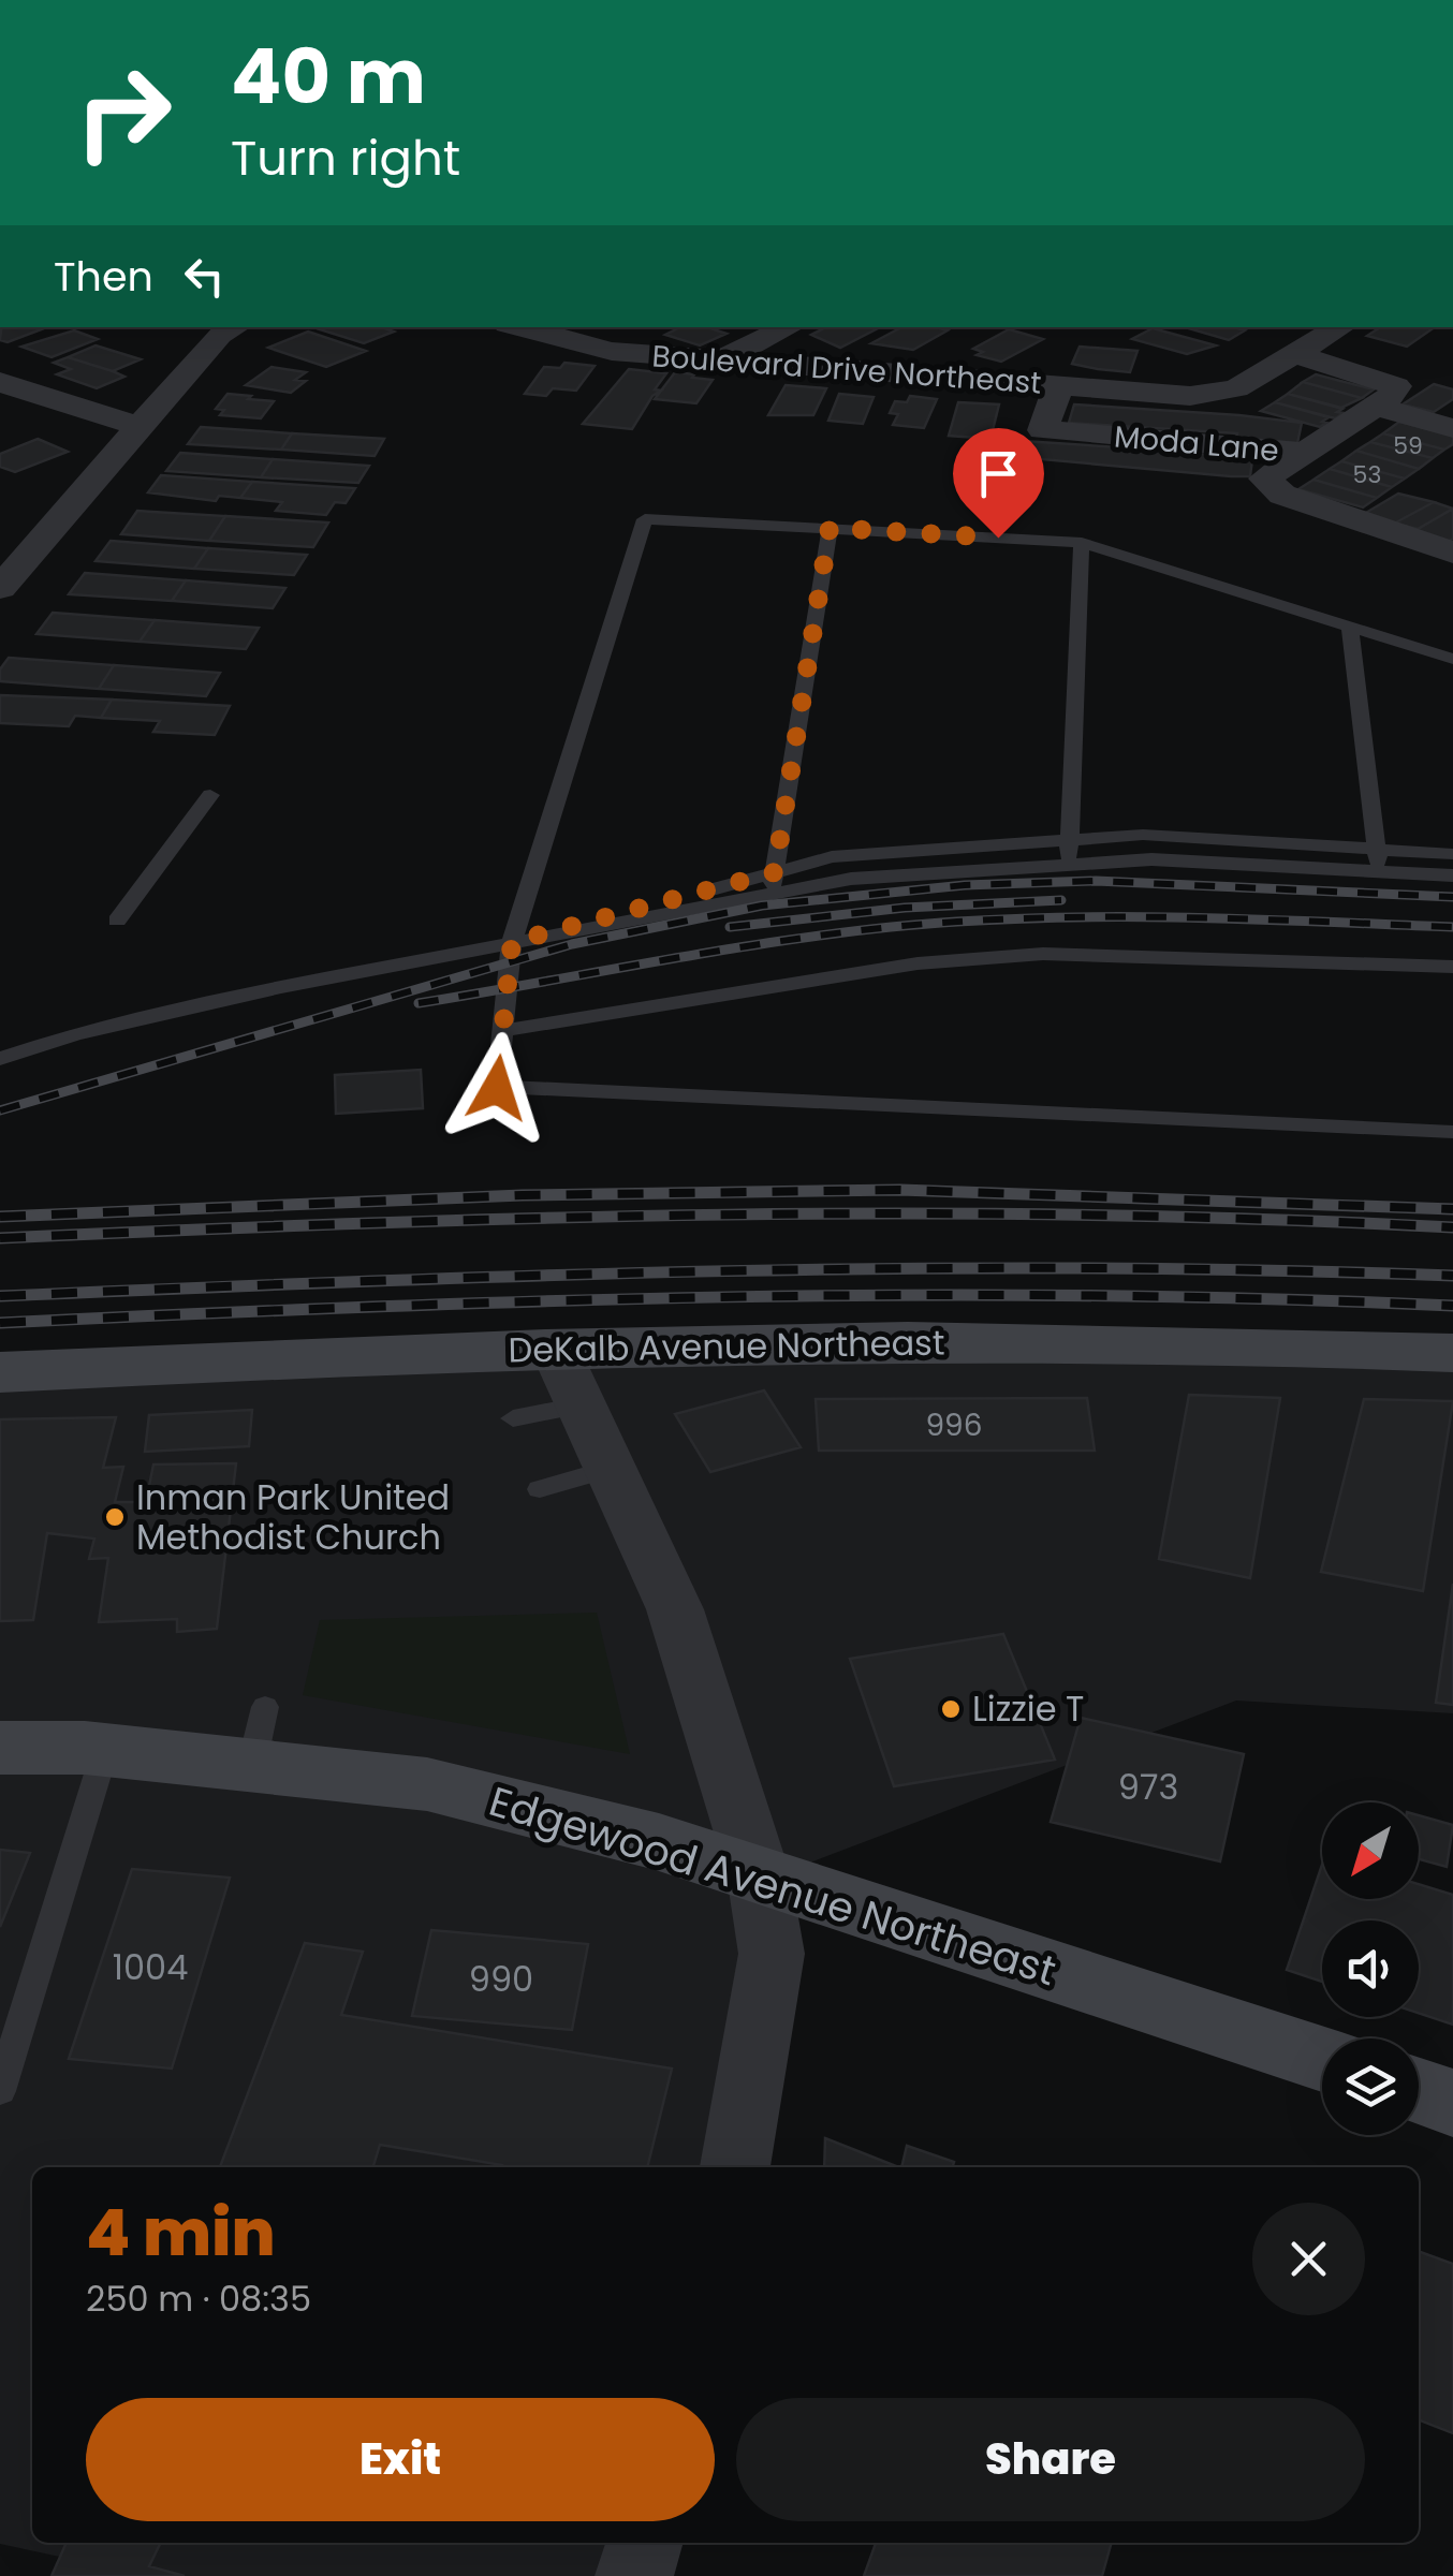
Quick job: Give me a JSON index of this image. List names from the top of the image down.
{
  "streets": {
    "main road": ["DeKalb Avenue Northeast", "Edgewood Avenue Northeast"],
    "street": ["Boulevard Drive Northeast", "Moda Lane"]
  },
  "crossings": [
    ["Boulevard Drive Northeast", "Moda Lane"]
  ],
  "places": ["Inman Park United Methodist Church", "Lizzie T"],
  "house_numbers": [
    "59",
    "53",
    "996",
    "973",
    "1004",
    "990"
  ],
  "north": "bottom left",
  "page": {
    "turn": ["40 m", "Turn right"],
    "then": "Then",
    "heading": ["4 min", "250 m · 08:35"],
    "buttons": ["Exit", "Share"]
  }
}
